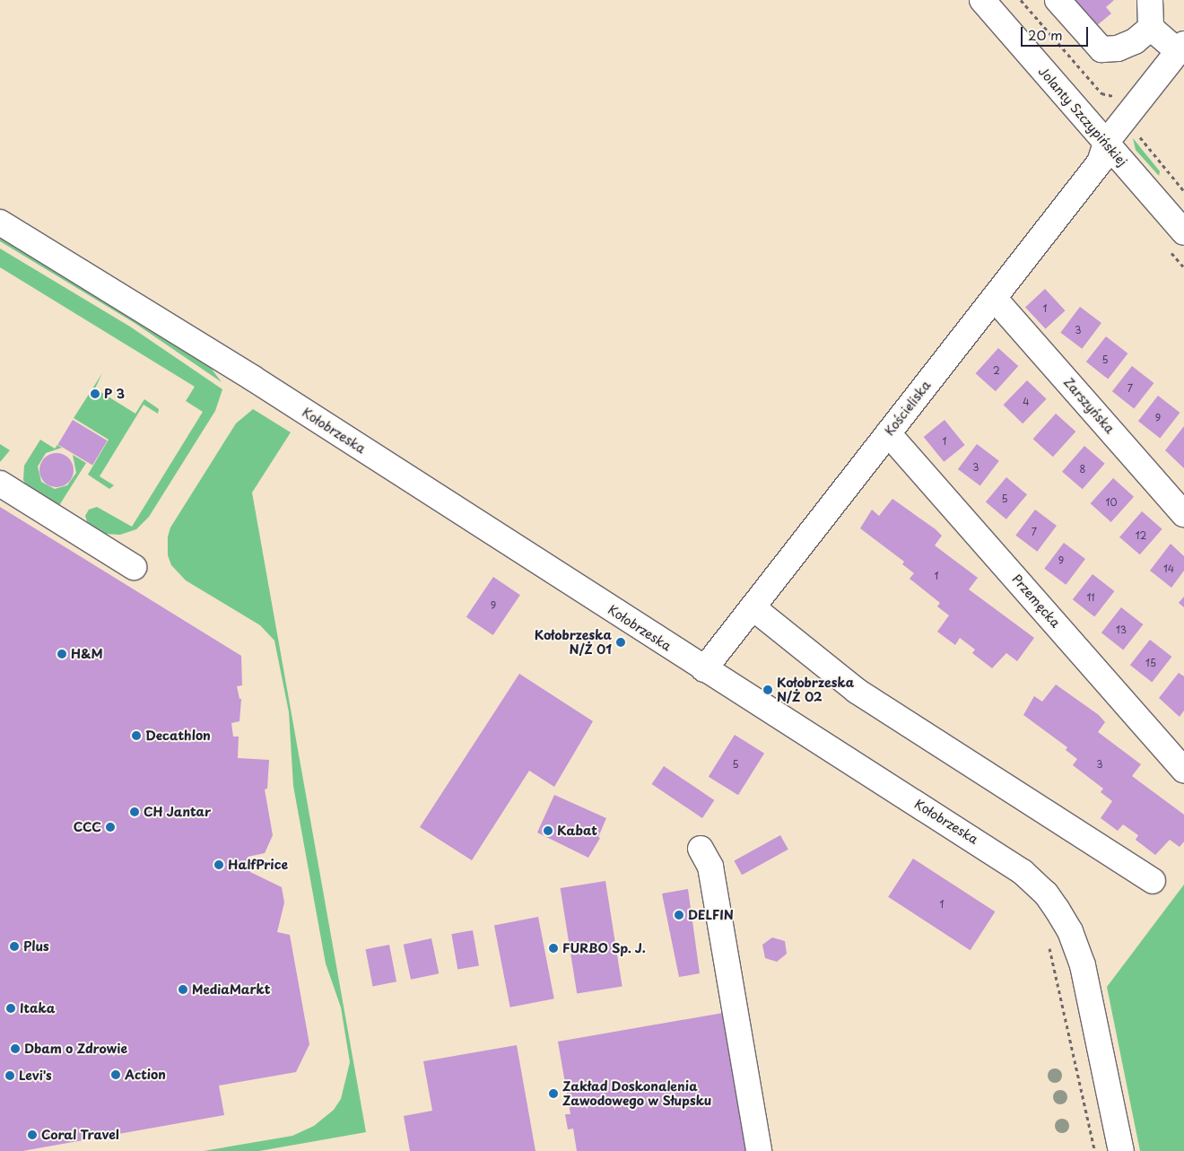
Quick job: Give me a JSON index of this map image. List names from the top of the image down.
{
  "streets": {
    "street": [
      "Jolanty Szczypińskiej",
      "Zarszyńska",
      "Kościeliska",
      "Kołobrzeska",
      "Przemęcka"
    ]
  },
  "crossings": [
    ["Jolanty Szczypińskiej", "Kościeliska"],
    ["Zarszyńska", "Kościeliska"],
    ["Kościeliska", "Kołobrzeska"],
    ["Kościeliska", "Przemęcka"]
  ],
  "places": [
    "P 3",
    "Kołobrzeska N/Ż 01",
    "H&M",
    "Kołobrzeska N/Ż 02",
    "Decathlon",
    "CH Jantar",
    "CCC",
    "Kabat",
    "HalfPrice",
    "DELFIN",
    "Plus",
    "FURBO Sp. J.",
    "MediaMarkt",
    "Itaka",
    "Dbam o Zdrowie",
    "Action",
    "Levi's",
    "Zakład Doskonalenia Zawodowego w Słupsku",
    "Coral Travel"
  ],
  "house_numbers": [
    "1",
    "3",
    "5",
    "2",
    "7",
    "4",
    "9",
    "1",
    "3",
    "8",
    "5",
    "10",
    "7",
    "12",
    "9",
    "14",
    "1",
    "11",
    "9",
    "13",
    "15",
    "5",
    "3",
    "1"
  ],
  "scale_bar": "20 m"
}
